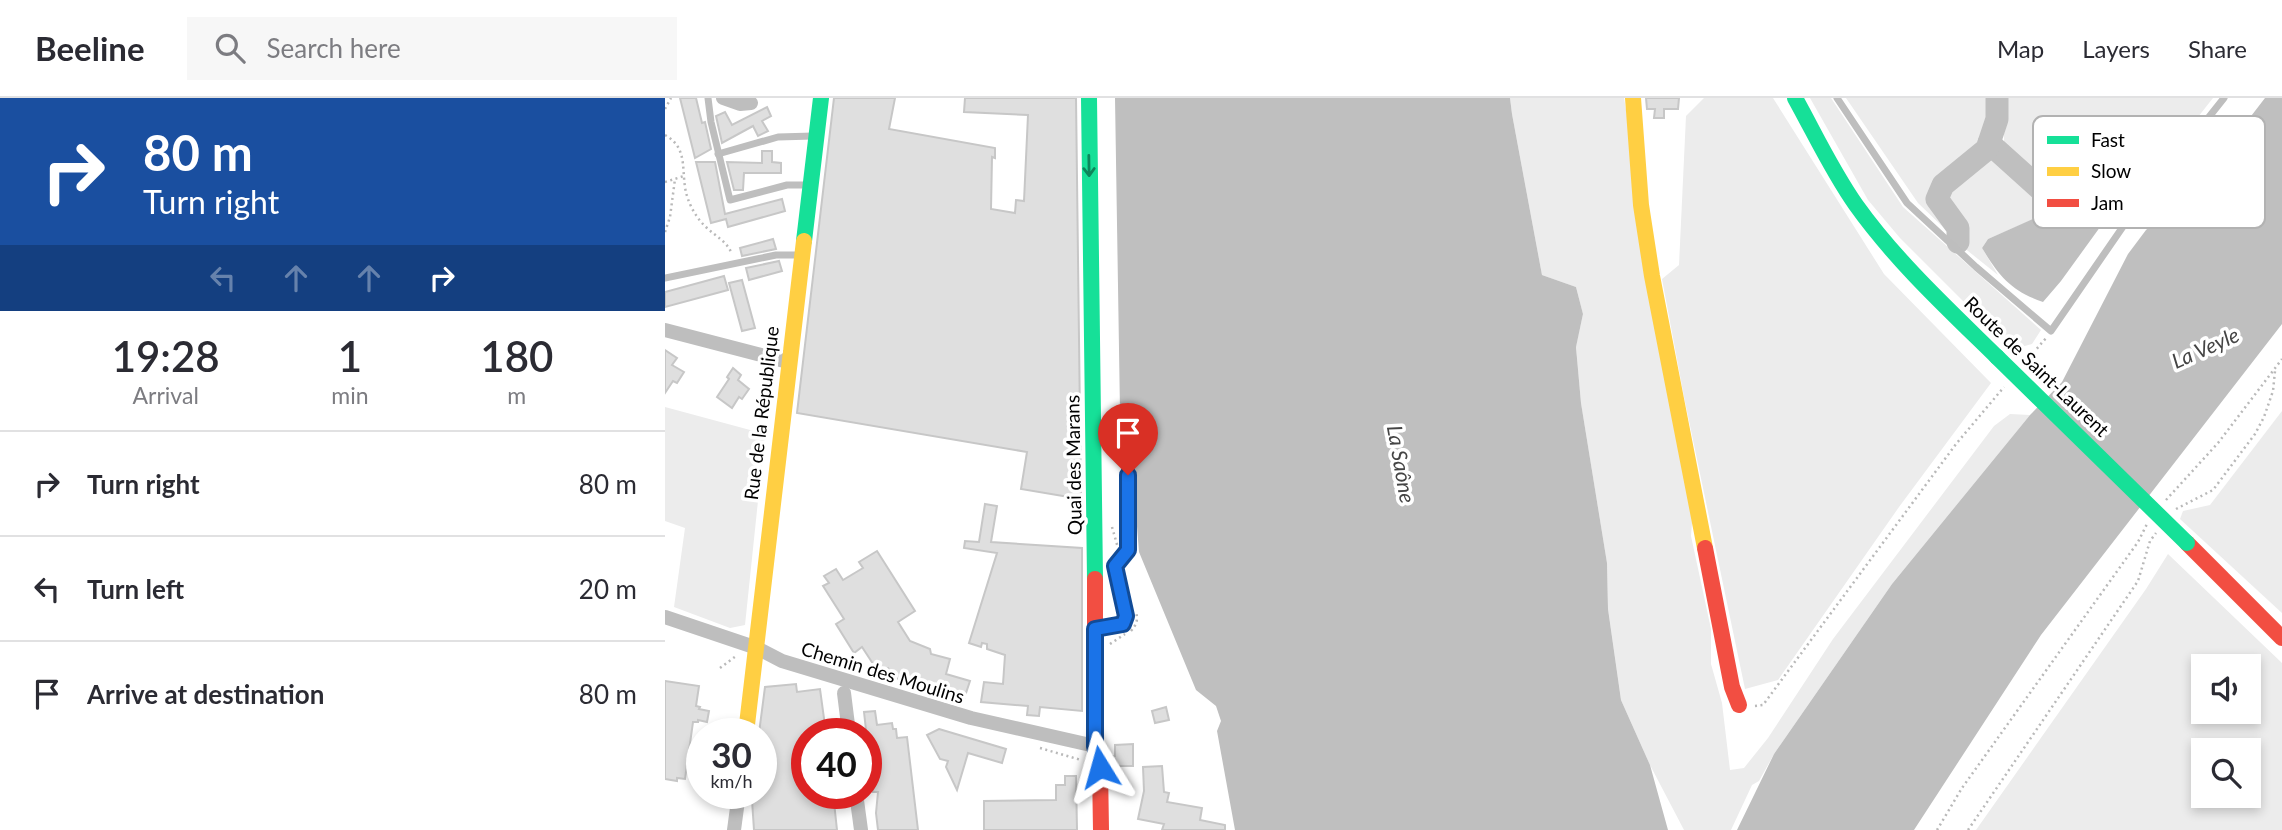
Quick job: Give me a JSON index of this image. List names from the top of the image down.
{
  "streets": {
    "street": [
      "Route de Saint-Laurent",
      "Rue de la République",
      "Quai des Marans",
      "Chemin des Moulins"
    ]
  },
  "crossings": [
    ["Rue de la République", "Chemin des Moulins"],
    ["Quai des Marans", "Chemin des Moulins"]
  ],
  "one_way": ["Quai des Marans"],
  "water": ["La Veyle", "La Saône"],
  "legend": ["Fast", "Slow", "Jam"],
  "page": {
    "header": "Beeline",
    "search": "Search here",
    "nav": ["Map", "Layers", "Share"],
    "turn": ["80 m", "Turn right"],
    "eta": [
      "19:28",
      "Arrival",
      "1",
      "min",
      "180",
      "m"
    ],
    "list": [
      {
        "name": "Turn right",
        "value": "80 m"
      },
      {
        "name": "Turn left",
        "value": "20 m"
      },
      {
        "name": "Arrive at destination",
        "value": "80 m"
      }
    ],
    "speed": "30 km/h",
    "limit": "40"
  }
}
